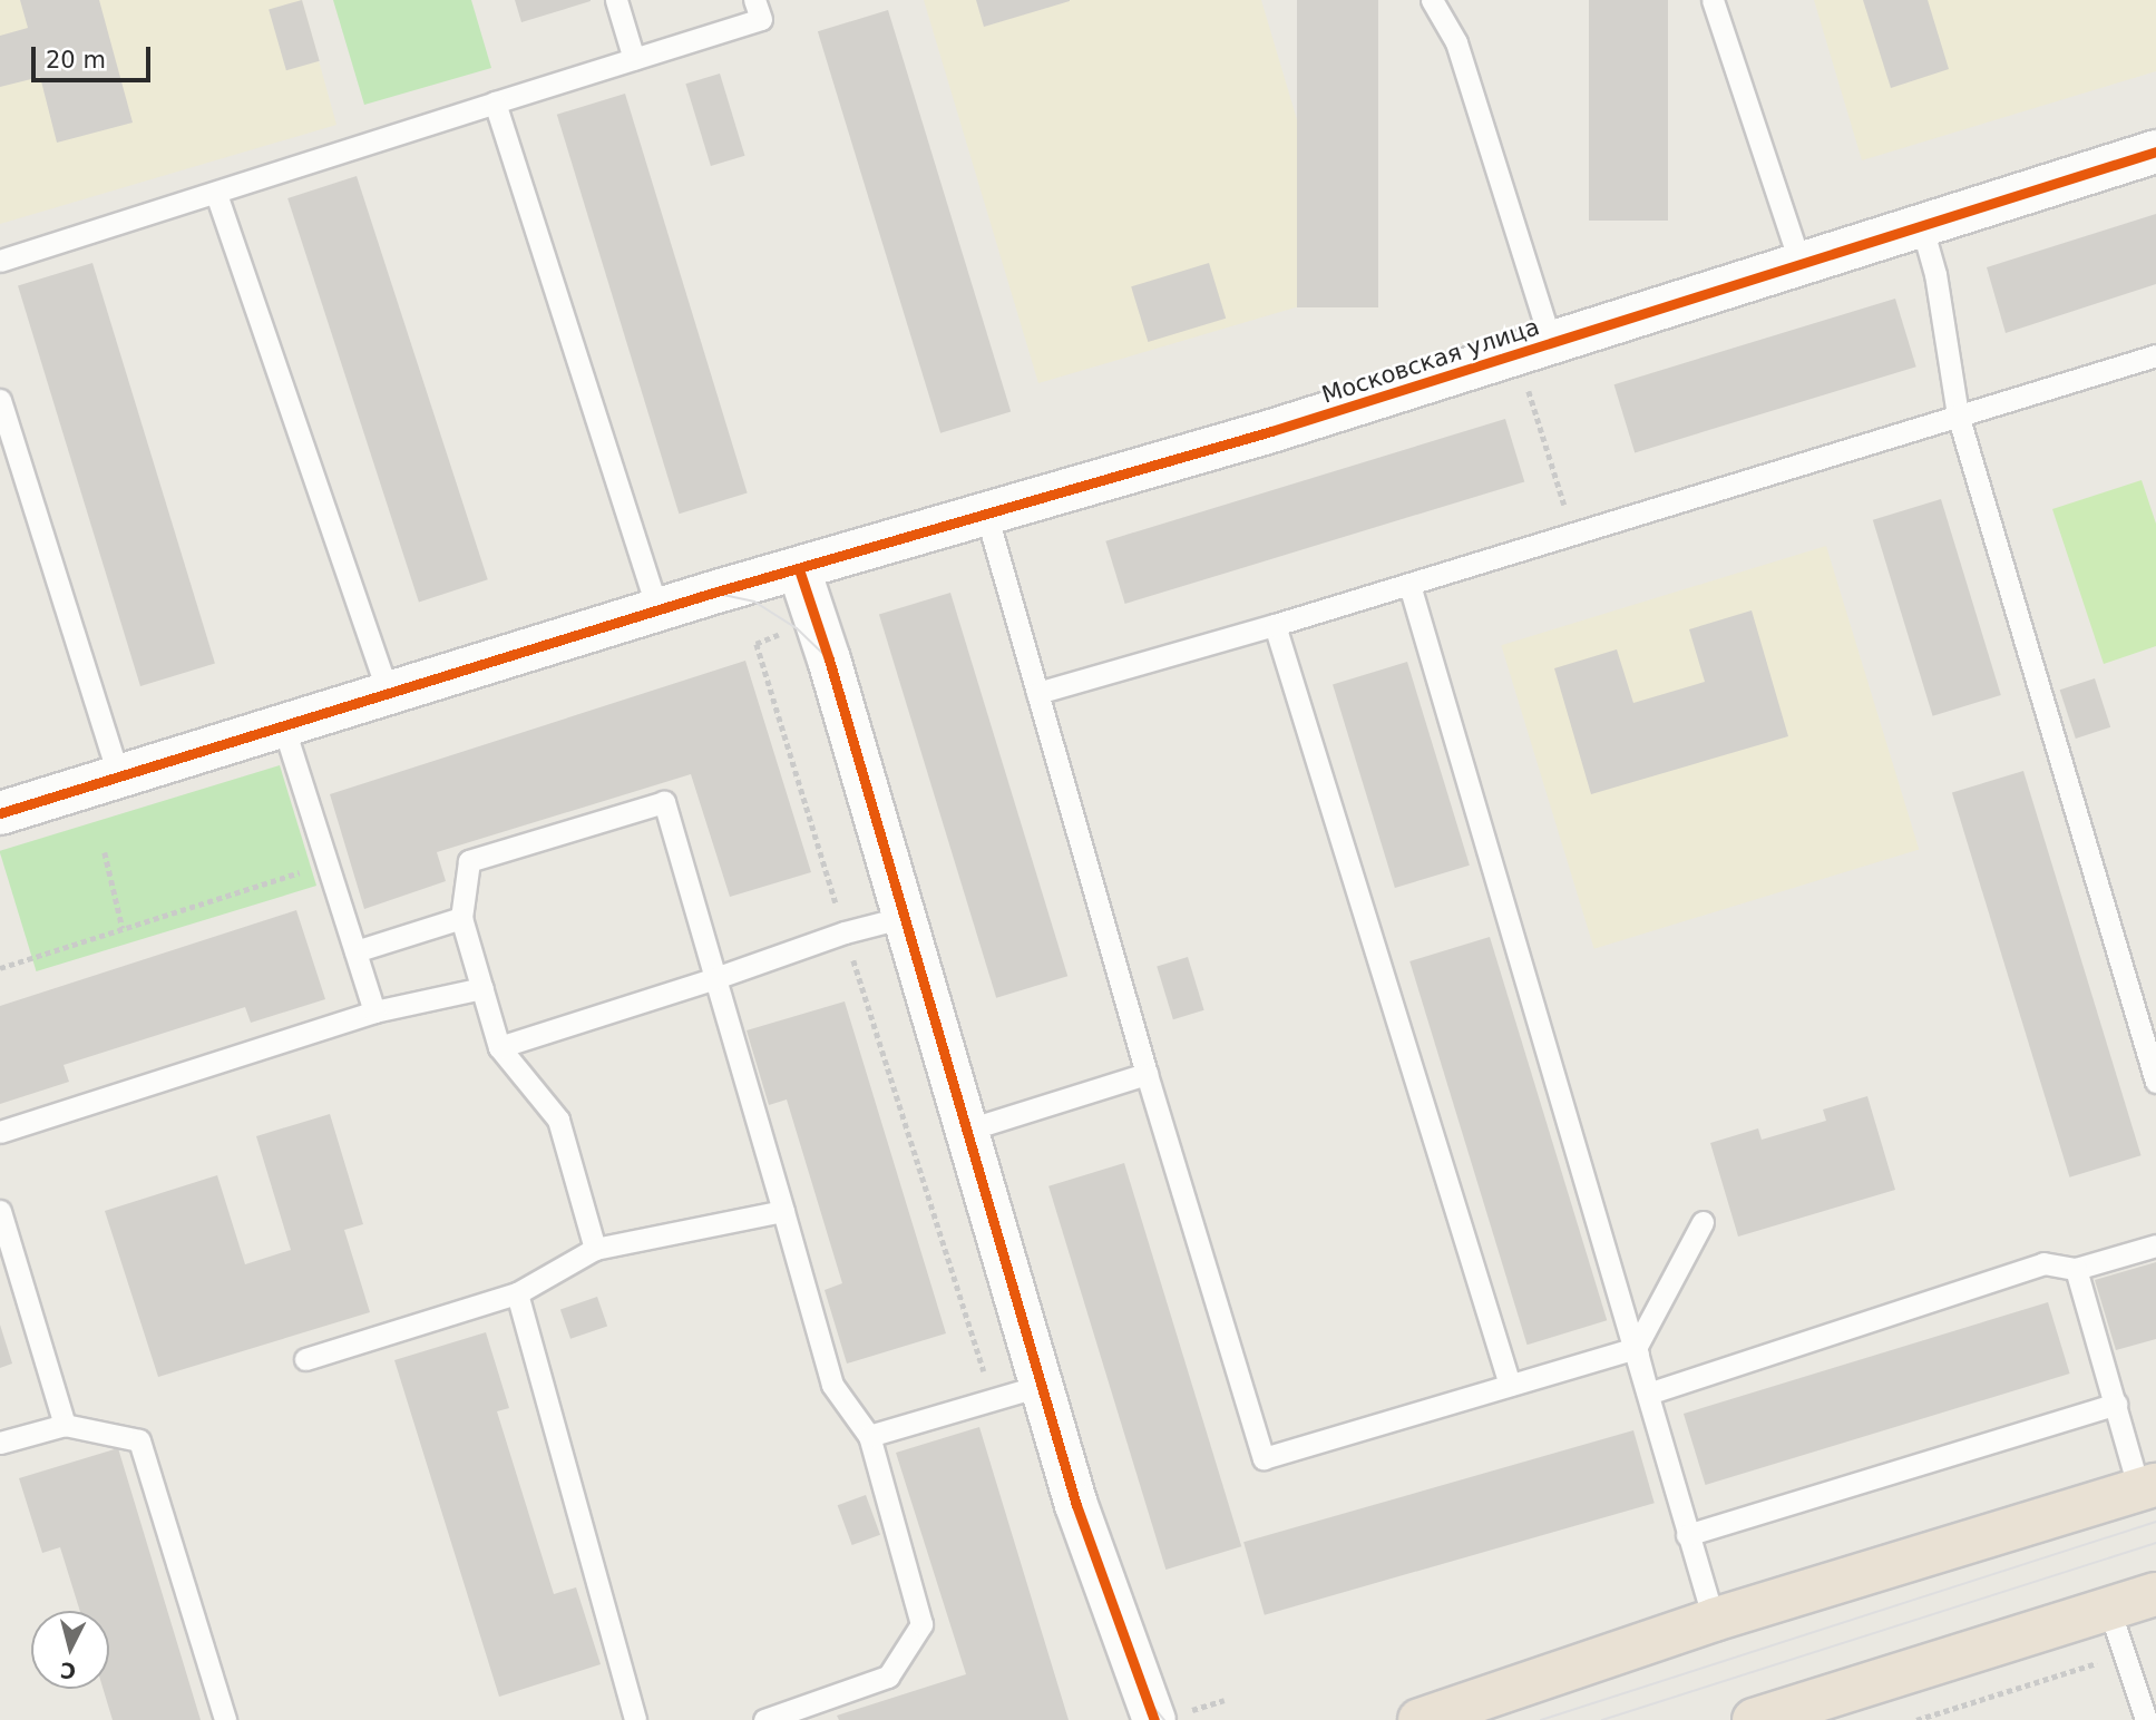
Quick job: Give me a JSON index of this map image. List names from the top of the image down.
{
  "streets": {
    "street": ["Московская улица"]
  },
  "scale_bar": "20 m",
  "north": "bottom"
}
